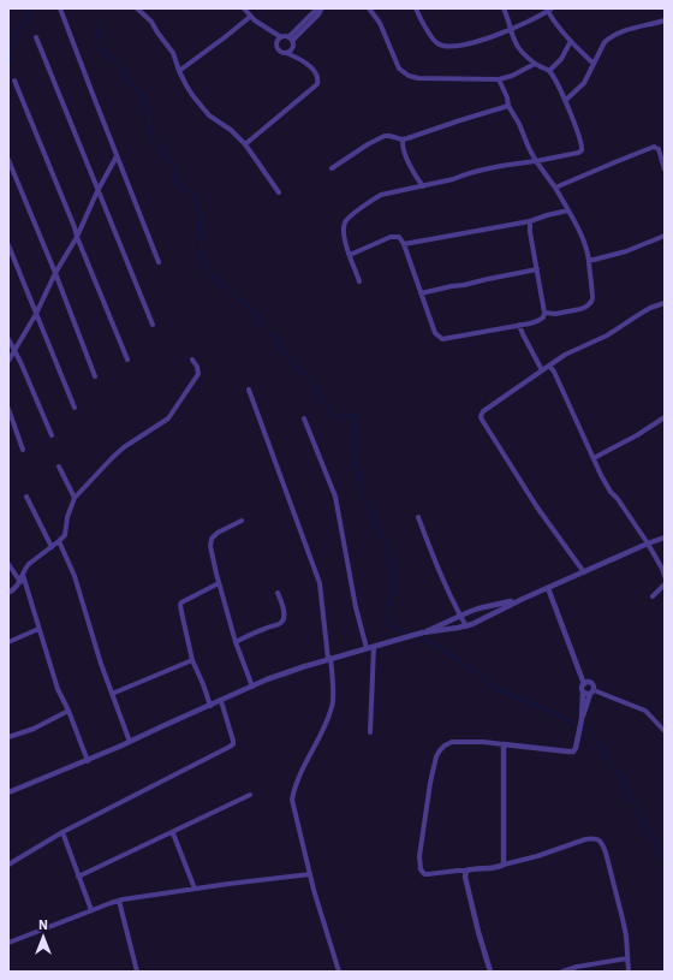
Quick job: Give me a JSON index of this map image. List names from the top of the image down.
{
  "north": "top"
}
